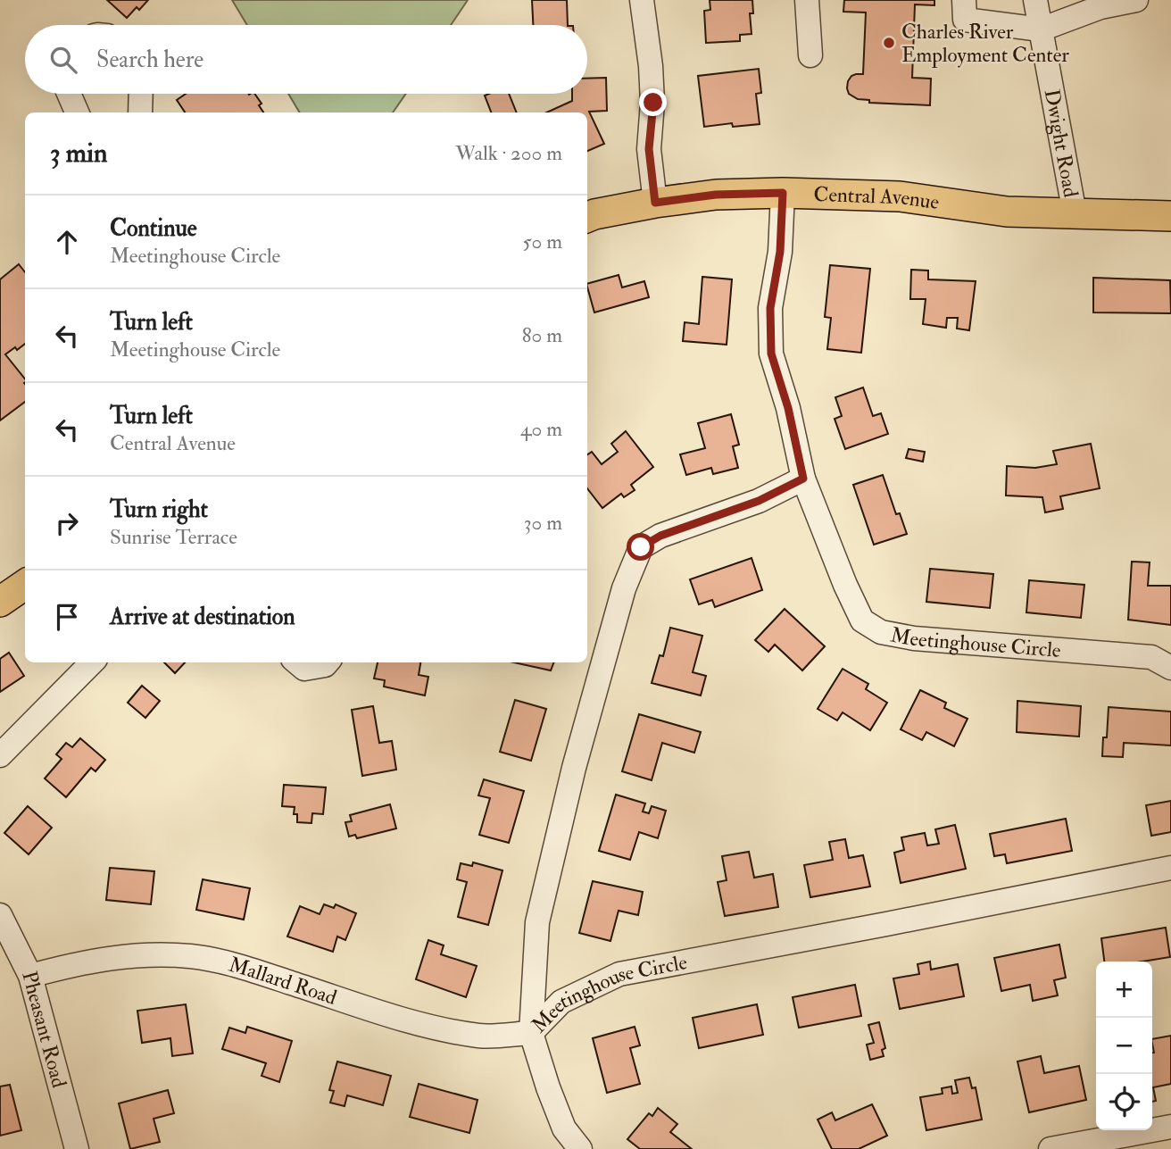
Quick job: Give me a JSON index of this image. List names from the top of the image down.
{
  "streets": {
    "main road": ["Central Avenue"],
    "street": [
      "Dwight Road",
      "Meetinghouse Circle",
      "Mallard Road",
      "Pheasant Road"
    ]
  },
  "crossings": [
    ["Dwight Road", "Central Avenue"],
    ["Central Avenue", "Meetinghouse Circle"],
    ["Meetinghouse Circle", "Mallard Road"],
    ["Mallard Road", "Pheasant Road"]
  ],
  "places": ["Charles River Employment Center"],
  "page": {
    "search": "Search here",
    "heading": ["3 min", "Walk · 200 m"],
    "list": [
      ["Continue", "Meetinghouse Circle", "50 m"],
      ["Turn left", "Meetinghouse Circle", "80 m"],
      ["Turn left", "Central Avenue", "40 m"],
      ["Turn right", "Sunrise Terrace", "30 m"],
      "Arrive at destination"
    ],
    "map_buttons": ["+", "−"]
  }
}
